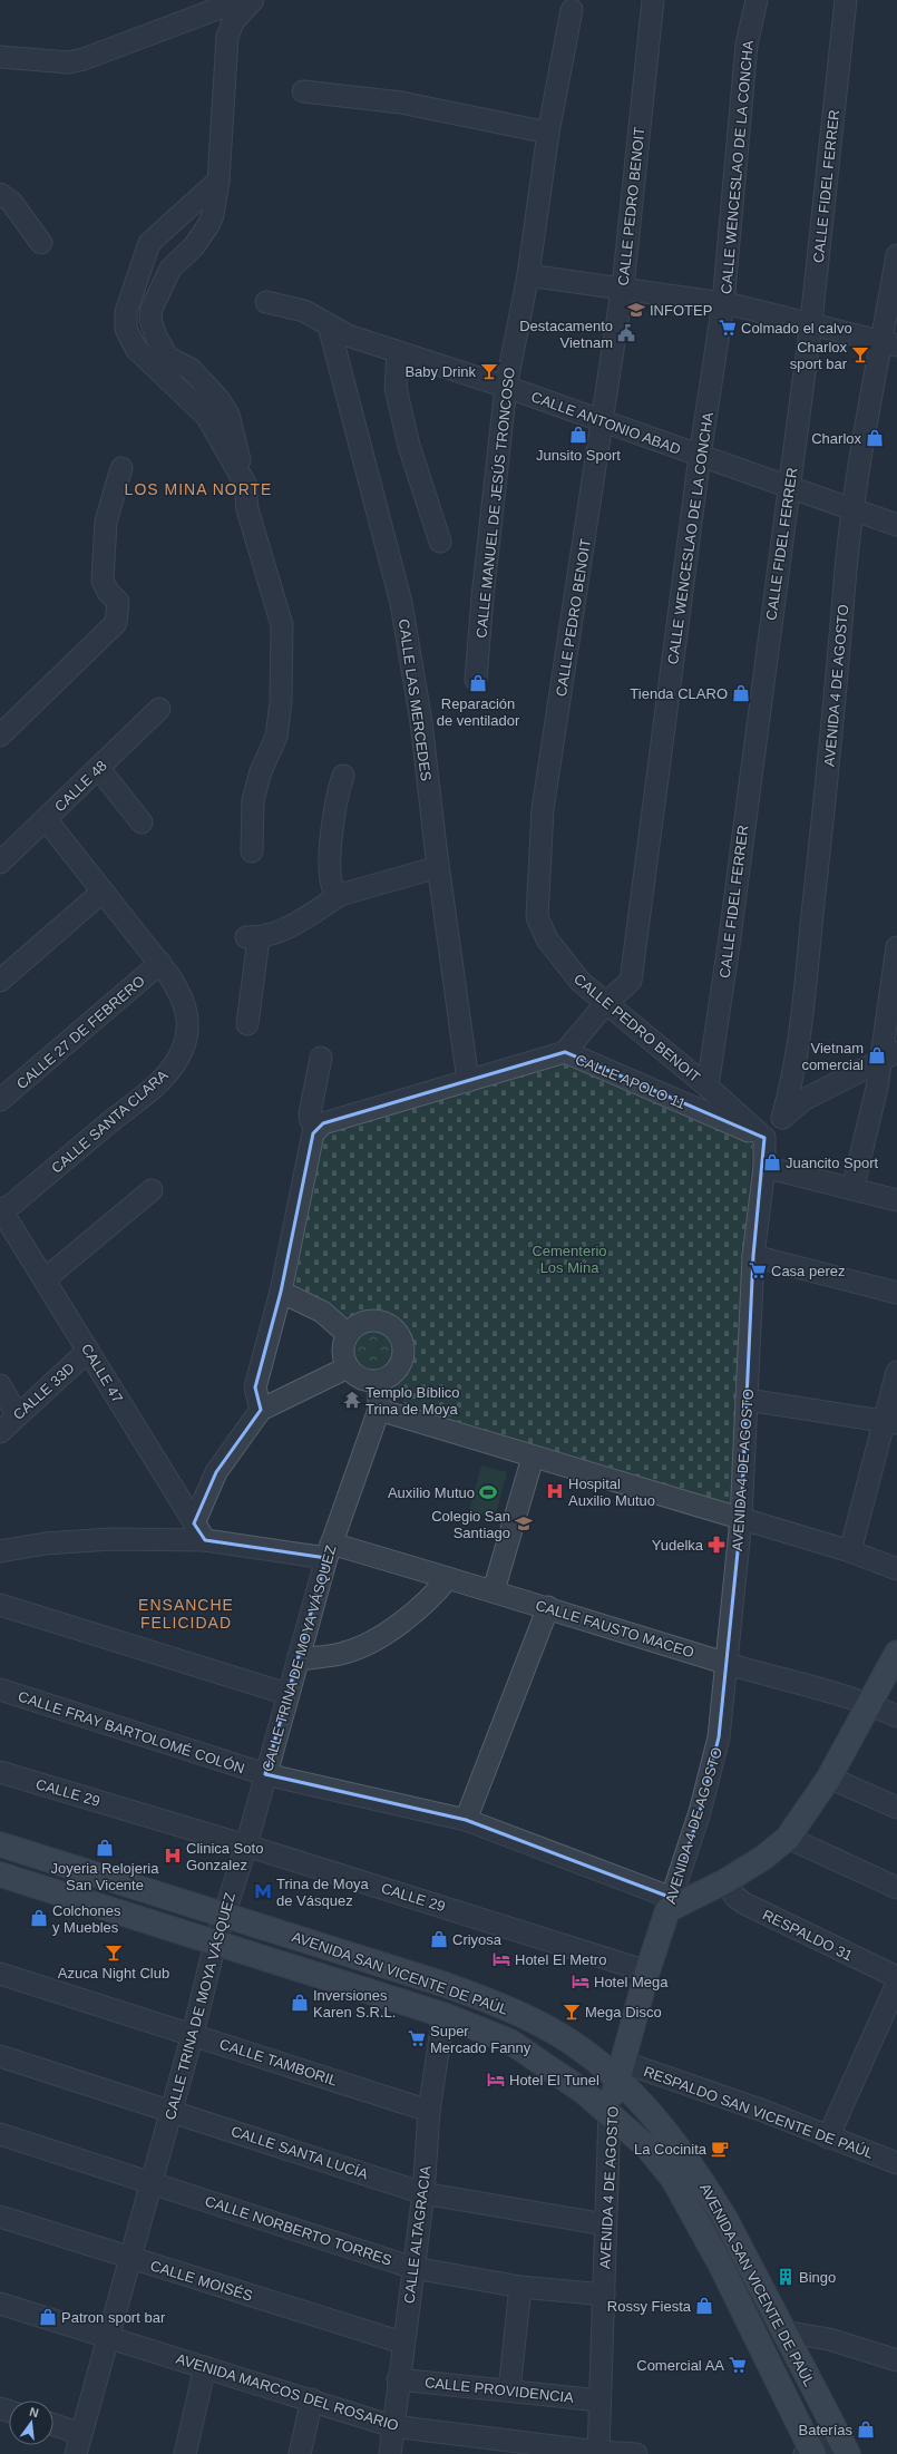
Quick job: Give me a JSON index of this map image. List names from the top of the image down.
{
  "streets": {
    "main road": ["AVENIDA 4 DE AGOSTO", "AVENIDA SAN VICENTE DE PAÚL"],
    "street": [
      "CALLE WENCESLAO DE LA CONCHA",
      "CALLE FIDEL FERRER",
      "CALLE PEDRO BENOIT",
      "CALLE ANTONIO ABAD",
      "CALLE MANUEL DE JESÚS TRONCOSO",
      "CALLE LAS MERCEDES",
      "CALLE 48",
      "CALLE 27 DE FEBRERO",
      "CALLE APOLO 11",
      "CALLE SANTA CLARA",
      "CALLE 47",
      "CALLE 33D",
      "CALLE FAUSTO MACEO",
      "CALLE TRINA DE MOYA VÁSQUEZ",
      "CALLE FRAY BARTOLOMÉ COLÓN",
      "CALLE 29",
      "RESPALDO 31",
      "CALLE TAMBORIL",
      "RESPALDO SAN VICENTE DE PAÚL",
      "CALLE SANTA LUCÍA",
      "CALLE NORBERTO TORRES",
      "CALLE ALTAGRACIA",
      "CALLE MOISÉS",
      "CALLE PROVIDENCIA",
      "AVENIDA MARCOS DEL ROSARIO"
    ]
  },
  "crossings": [
    ["CALLE WENCESLAO DE LA CONCHA", "CALLE PEDRO BENOIT"],
    ["CALLE WENCESLAO DE LA CONCHA", "CALLE ANTONIO ABAD"],
    ["CALLE WENCESLAO DE LA CONCHA", "CALLE APOLO 11"],
    ["CALLE FIDEL FERRER", "CALLE PEDRO BENOIT"],
    ["CALLE FIDEL FERRER", "CALLE ANTONIO ABAD"],
    ["CALLE PEDRO BENOIT", "CALLE ANTONIO ABAD"],
    ["CALLE PEDRO BENOIT", "AVENIDA 4 DE AGOSTO"],
    ["CALLE PEDRO BENOIT", "CALLE APOLO 11"],
    ["CALLE ANTONIO ABAD", "CALLE MANUEL DE JESÚS TRONCOSO"],
    ["CALLE ANTONIO ABAD", "AVENIDA 4 DE AGOSTO"],
    ["CALLE ANTONIO ABAD", "CALLE LAS MERCEDES"],
    ["AVENIDA 4 DE AGOSTO", "CALLE APOLO 11"],
    ["AVENIDA 4 DE AGOSTO", "CALLE FAUSTO MACEO"],
    ["AVENIDA 4 DE AGOSTO", "CALLE FRAY BARTOLOMÉ COLÓN"],
    ["AVENIDA 4 DE AGOSTO", "CALLE 29"],
    ["AVENIDA 4 DE AGOSTO", "AVENIDA SAN VICENTE DE PAÚL"],
    ["AVENIDA 4 DE AGOSTO", "RESPALDO SAN VICENTE DE PAÚL"],
    ["AVENIDA 4 DE AGOSTO", "CALLE SANTA LUCÍA"],
    ["AVENIDA 4 DE AGOSTO", "CALLE NORBERTO TORRES"],
    ["AVENIDA 4 DE AGOSTO", "CALLE PROVIDENCIA"],
    ["AVENIDA 4 DE AGOSTO", "AVENIDA MARCOS DEL ROSARIO"],
    ["CALLE LAS MERCEDES", "CALLE APOLO 11"],
    ["CALLE 48", "CALLE SANTA CLARA"],
    ["CALLE 27 DE FEBRERO", "CALLE SANTA CLARA"],
    ["CALLE SANTA CLARA", "CALLE 47"],
    ["CALLE 47", "CALLE 33D"],
    ["CALLE 47", "CALLE FAUSTO MACEO"],
    ["CALLE FAUSTO MACEO", "CALLE TRINA DE MOYA VÁSQUEZ"],
    ["CALLE TRINA DE MOYA VÁSQUEZ", "CALLE FRAY BARTOLOMÉ COLÓN"],
    ["CALLE TRINA DE MOYA VÁSQUEZ", "CALLE 29"],
    ["CALLE TRINA DE MOYA VÁSQUEZ", "AVENIDA SAN VICENTE DE PAÚL"],
    ["CALLE TRINA DE MOYA VÁSQUEZ", "CALLE TAMBORIL"],
    ["CALLE TRINA DE MOYA VÁSQUEZ", "CALLE SANTA LUCÍA"],
    ["CALLE TRINA DE MOYA VÁSQUEZ", "CALLE NORBERTO TORRES"],
    ["CALLE TRINA DE MOYA VÁSQUEZ", "CALLE MOISÉS"],
    ["CALLE TRINA DE MOYA VÁSQUEZ", "AVENIDA MARCOS DEL ROSARIO"],
    ["AVENIDA SAN VICENTE DE PAÚL", "RESPALDO SAN VICENTE DE PAÚL"],
    ["AVENIDA SAN VICENTE DE PAÚL", "CALLE ALTAGRACIA"],
    ["CALLE TAMBORIL", "CALLE ALTAGRACIA"],
    ["CALLE SANTA LUCÍA", "CALLE ALTAGRACIA"],
    ["CALLE NORBERTO TORRES", "CALLE ALTAGRACIA"],
    ["CALLE ALTAGRACIA", "CALLE MOISÉS"],
    ["CALLE ALTAGRACIA", "CALLE PROVIDENCIA"],
    ["CALLE ALTAGRACIA", "AVENIDA MARCOS DEL ROSARIO"]
  ],
  "districts": ["LOS MINA NORTE", "ENSANCHE FELICIDAD"],
  "parks": ["Cementerio Los Mina"],
  "places": {
    "school or university": ["INFOTEP", "Colegio San Santiago"],
    "supermarket": [
      "Colmado el calvo",
      "Casa perez",
      "Super Mercado Fanny",
      "Comercial AA"
    ],
    "public building": ["Destacamento Vietnam"],
    "bar": [
      "Charlox sport bar",
      "Baby Drink",
      "Azuca Night Club",
      "Mega Disco"
    ],
    "shop": [
      "Junsito Sport",
      "Charlox",
      "Reparación de ventilador",
      "Tienda CLARO",
      "Vietnam comercial",
      "Juancito Sport",
      "Joyeria Relojeria San Vicente",
      "Colchones y Muebles",
      "Criyosa",
      "Inversiones Karen S.R.L.",
      "Rossy Fiesta",
      "Patron sport bar",
      "Baterías"
    ],
    "temple": ["Templo Bíblico Trina de Moya"],
    "hospital": ["Hospital Auxilio Mutuo", "Clinica Soto Gonzalez"],
    "sports": ["Auxilio Mutuo"],
    "pharmacy": ["Yudelka"],
    "metro station": ["Trina de Moya de Vásquez"],
    "hotel": ["Hotel El Metro", "Hotel Mega", "Hotel El Tunel"],
    "cafe": ["La Cocinita"],
    "building": ["Bingo"]
  },
  "north": "top"
}
